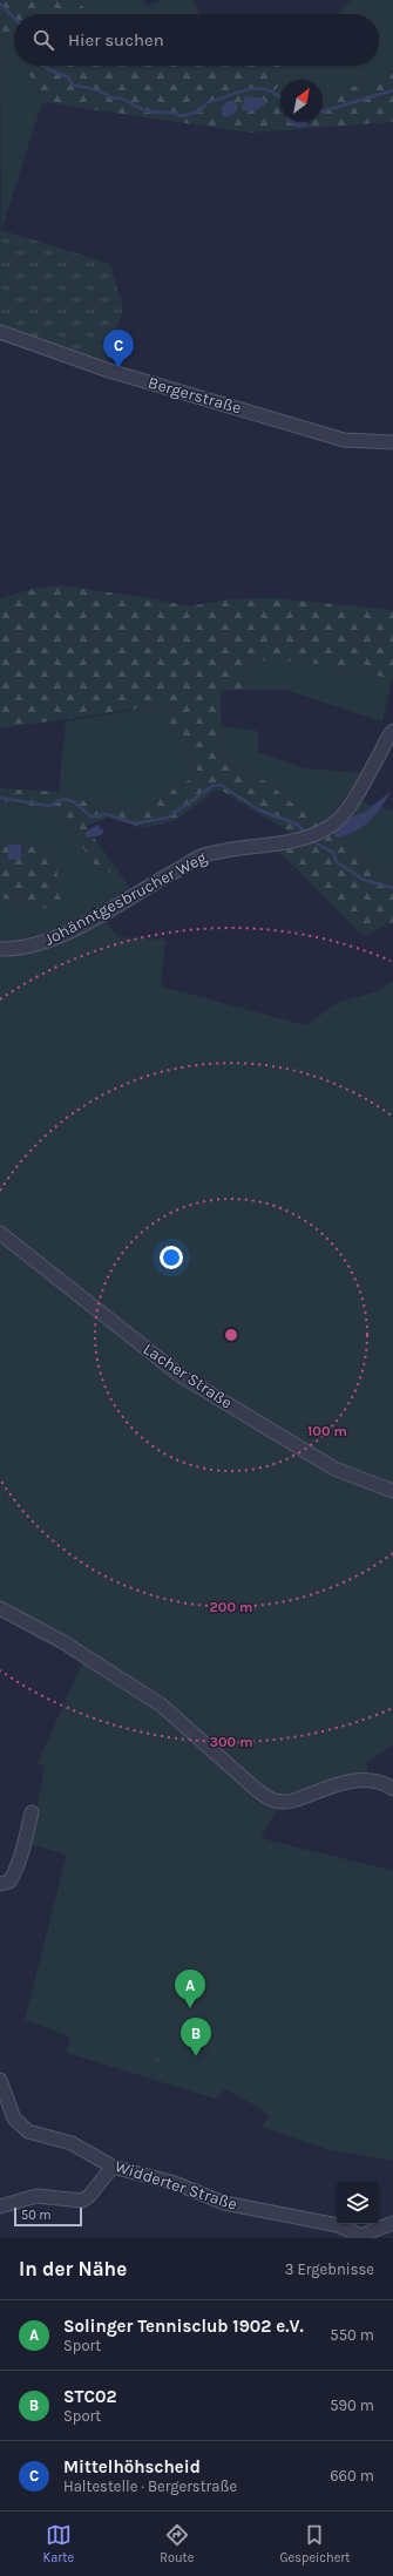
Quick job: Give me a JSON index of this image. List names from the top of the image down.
{
  "streets": {
    "street": [
      "Bergerstraße",
      "Johänntgesbrucher Weg",
      "Lacher Straße",
      "Widderter Straße"
    ]
  },
  "scale_bar": "50 m",
  "north": "top right",
  "page": {
    "search": "Hier suchen",
    "pins": ["C", "A", "B"],
    "scale": "50 m",
    "heading": ["In der Nähe", "3 Ergebnisse"],
    "list": [
      {
        "mark": "A",
        "name": "Solinger Tennisclub 1902 e.V.",
        "note": "Sport",
        "value": "550 m"
      },
      {
        "mark": "B",
        "name": "STC02",
        "note": "Sport",
        "value": "590 m"
      },
      {
        "mark": "C",
        "name": "Mittelhöhscheid",
        "note": "Haltestelle · Bergerstraße",
        "value": "660 m"
      }
    ],
    "nav": ["Karte", "Route", "Gespeichert"]
  },
  "rings": ["100 m", "200 m", "300 m"]
}
